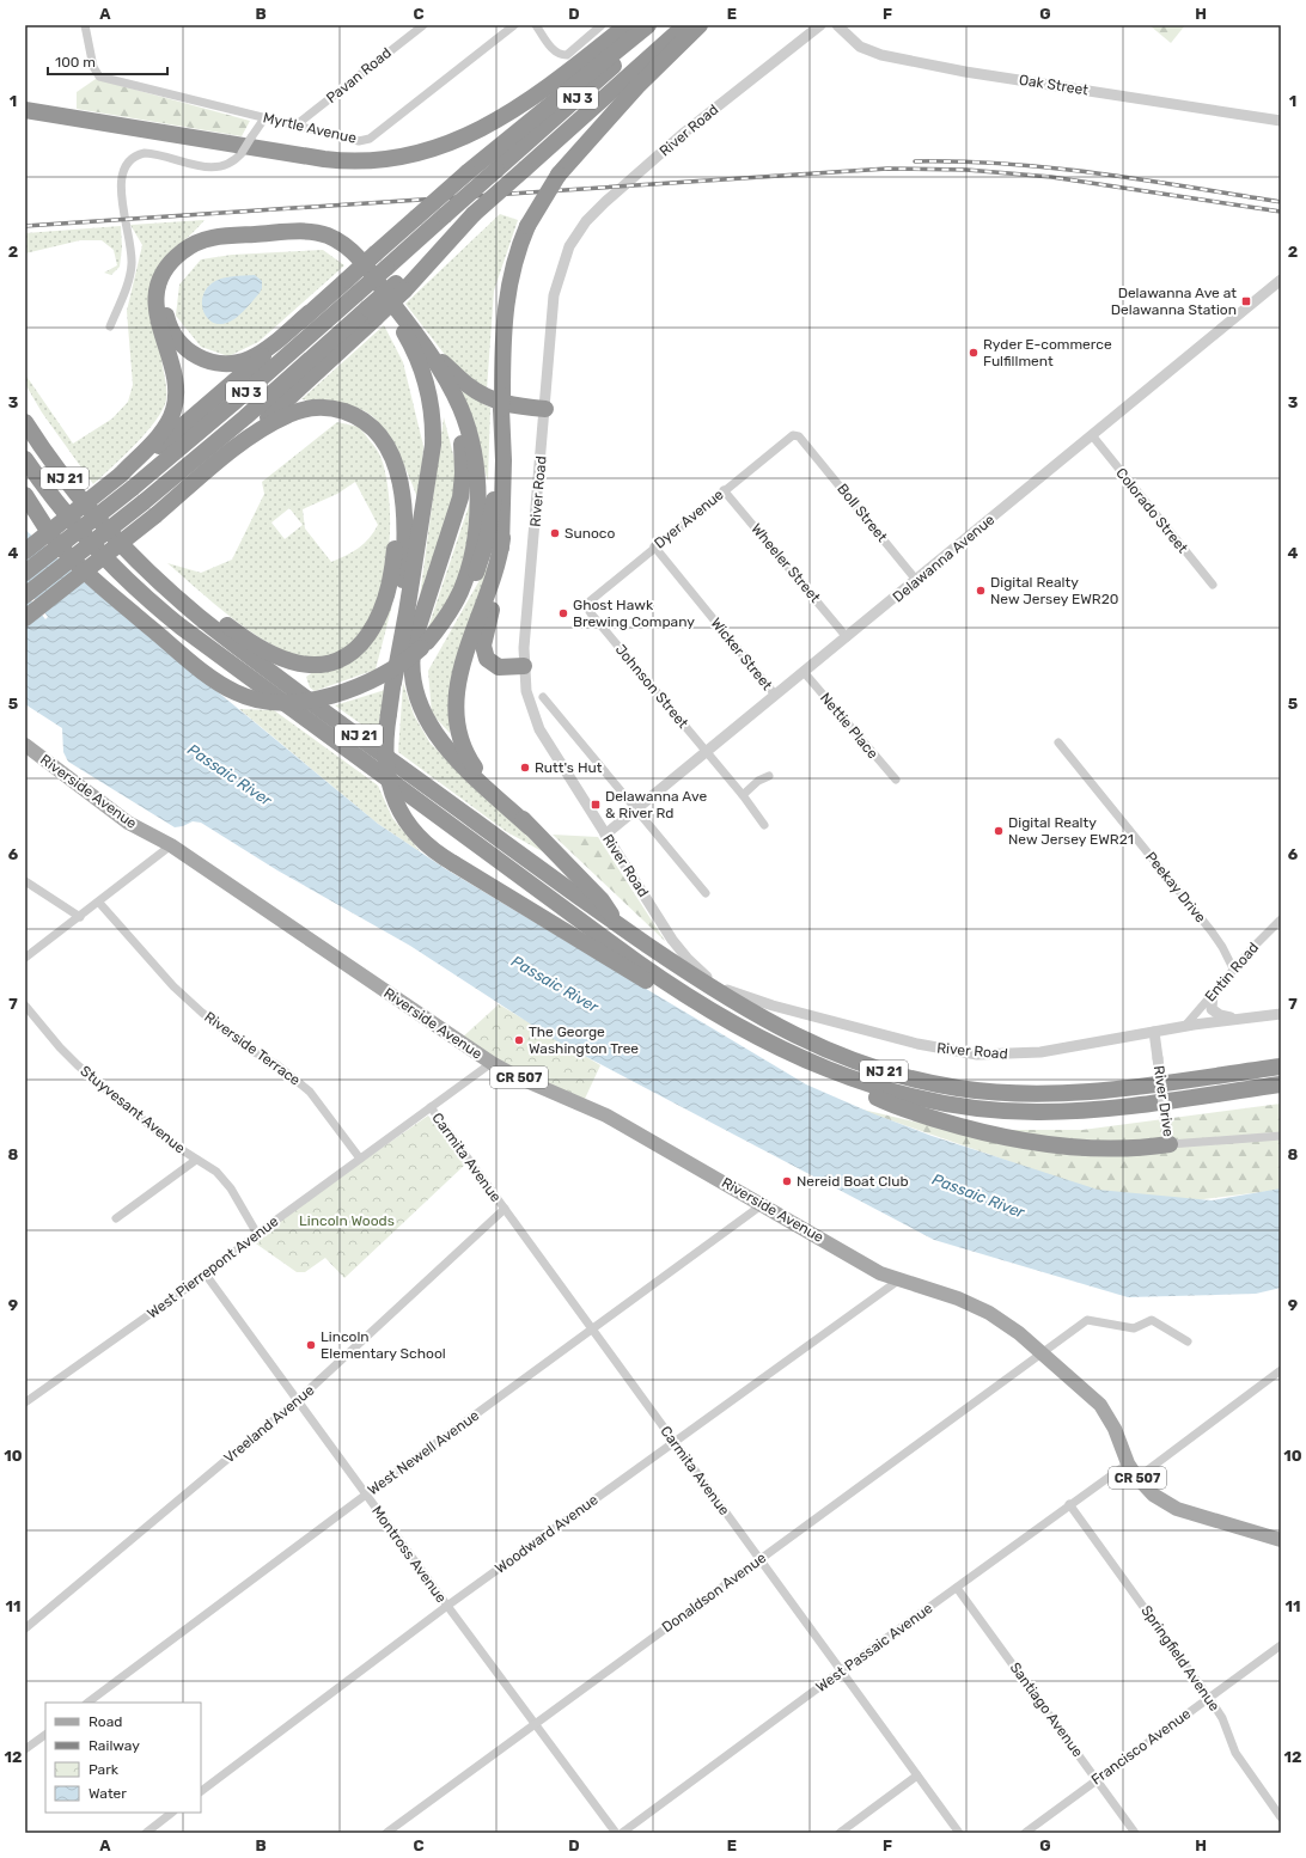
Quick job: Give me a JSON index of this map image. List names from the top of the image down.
{
  "streets": {
    "highway": ["NJ 3", "NJ 21"],
    "main road": ["Riverside Avenue", "CR 507"],
    "street": [
      "Pavan Road",
      "Oak Street",
      "Myrtle Avenue",
      "River Road",
      "Colorado Street",
      "Boll Street",
      "Dyer Avenue",
      "Delawanna Avenue",
      "Wheeler Street",
      "Wicker Street",
      "Johnson Street",
      "Nettie Place",
      "Peekay Drive",
      "Entin Road",
      "Riverside Terrace",
      "River Drive",
      "Stuyvesant Avenue",
      "Carmita Avenue",
      "West Pierrepont Avenue",
      "Vreeland Avenue",
      "West Newell Avenue",
      "Woodward Avenue",
      "Montross Avenue",
      "Donaldson Avenue",
      "West Passaic Avenue",
      "Springfield Avenue",
      "Santiago Avenue",
      "Francisco Avenue"
    ]
  },
  "crossings": [
    ["Pavan Road", "Myrtle Avenue"],
    ["River Road", "Delawanna Avenue"],
    ["River Road", "Entin Road"],
    ["River Road", "River Drive"],
    ["Colorado Street", "Delawanna Avenue"],
    ["Boll Street", "Dyer Avenue"],
    ["Boll Street", "Delawanna Avenue"],
    ["Dyer Avenue", "Wheeler Street"],
    ["Dyer Avenue", "Wicker Street"],
    ["Dyer Avenue", "Johnson Street"],
    ["Delawanna Avenue", "Wheeler Street"],
    ["Delawanna Avenue", "Wicker Street"],
    ["Delawanna Avenue", "Johnson Street"],
    ["Delawanna Avenue", "Nettie Place"],
    ["Riverside Avenue", "CR 507"],
    ["Riverside Avenue", "West Pierrepont Avenue"],
    ["Riverside Avenue", "West Newell Avenue"],
    ["Riverside Avenue", "Woodward Avenue"],
    ["Riverside Avenue", "Donaldson Avenue"],
    ["Peekay Drive", "Entin Road"],
    ["Riverside Terrace", "West Pierrepont Avenue"],
    ["CR 507", "Donaldson Avenue"],
    ["CR 507", "West Passaic Avenue"],
    ["Stuyvesant Avenue", "West Pierrepont Avenue"],
    ["Carmita Avenue", "West Pierrepont Avenue"],
    ["Carmita Avenue", "Vreeland Avenue"],
    ["Carmita Avenue", "West Newell Avenue"],
    ["Carmita Avenue", "Woodward Avenue"],
    ["Carmita Avenue", "Donaldson Avenue"],
    ["Carmita Avenue", "West Passaic Avenue"],
    ["West Pierrepont Avenue", "Montross Avenue"],
    ["Vreeland Avenue", "Montross Avenue"],
    ["West Newell Avenue", "Montross Avenue"],
    ["Woodward Avenue", "Montross Avenue"],
    ["Montross Avenue", "Donaldson Avenue"],
    ["West Passaic Avenue", "Springfield Avenue"],
    ["West Passaic Avenue", "Santiago Avenue"],
    ["Springfield Avenue", "Francisco Avenue"],
    ["Santiago Avenue", "Francisco Avenue"]
  ],
  "water": ["Passaic River"],
  "parks": ["Lincoln Woods"],
  "places": {
    "transit": ["Delawanna Ave at Delawanna Station", "Delawanna Ave & River Rd"],
    "other": [
      "Ryder E-commerce Fulfillment",
      "Sunoco",
      "Digital Realty New Jersey EWR20",
      "Ghost Hawk Brewing Company",
      "Rutt's Hut",
      "Digital Realty New Jersey EWR21",
      "The George Washington Tree",
      "Nereid Boat Club",
      "Lincoln Elementary School"
    ]
  },
  "legend": [
    "Road",
    "Railway",
    "Park",
    "Water"
  ],
  "scale_bar": "100 m",
  "grid": {
    "columns": [
      "A",
      "B",
      "C",
      "D",
      "E",
      "F",
      "G",
      "H"
    ],
    "rows": [
      "1",
      "2",
      "3",
      "4",
      "5",
      "6",
      "7",
      "8",
      "9",
      "10",
      "11",
      "12"
    ]
  }
}
